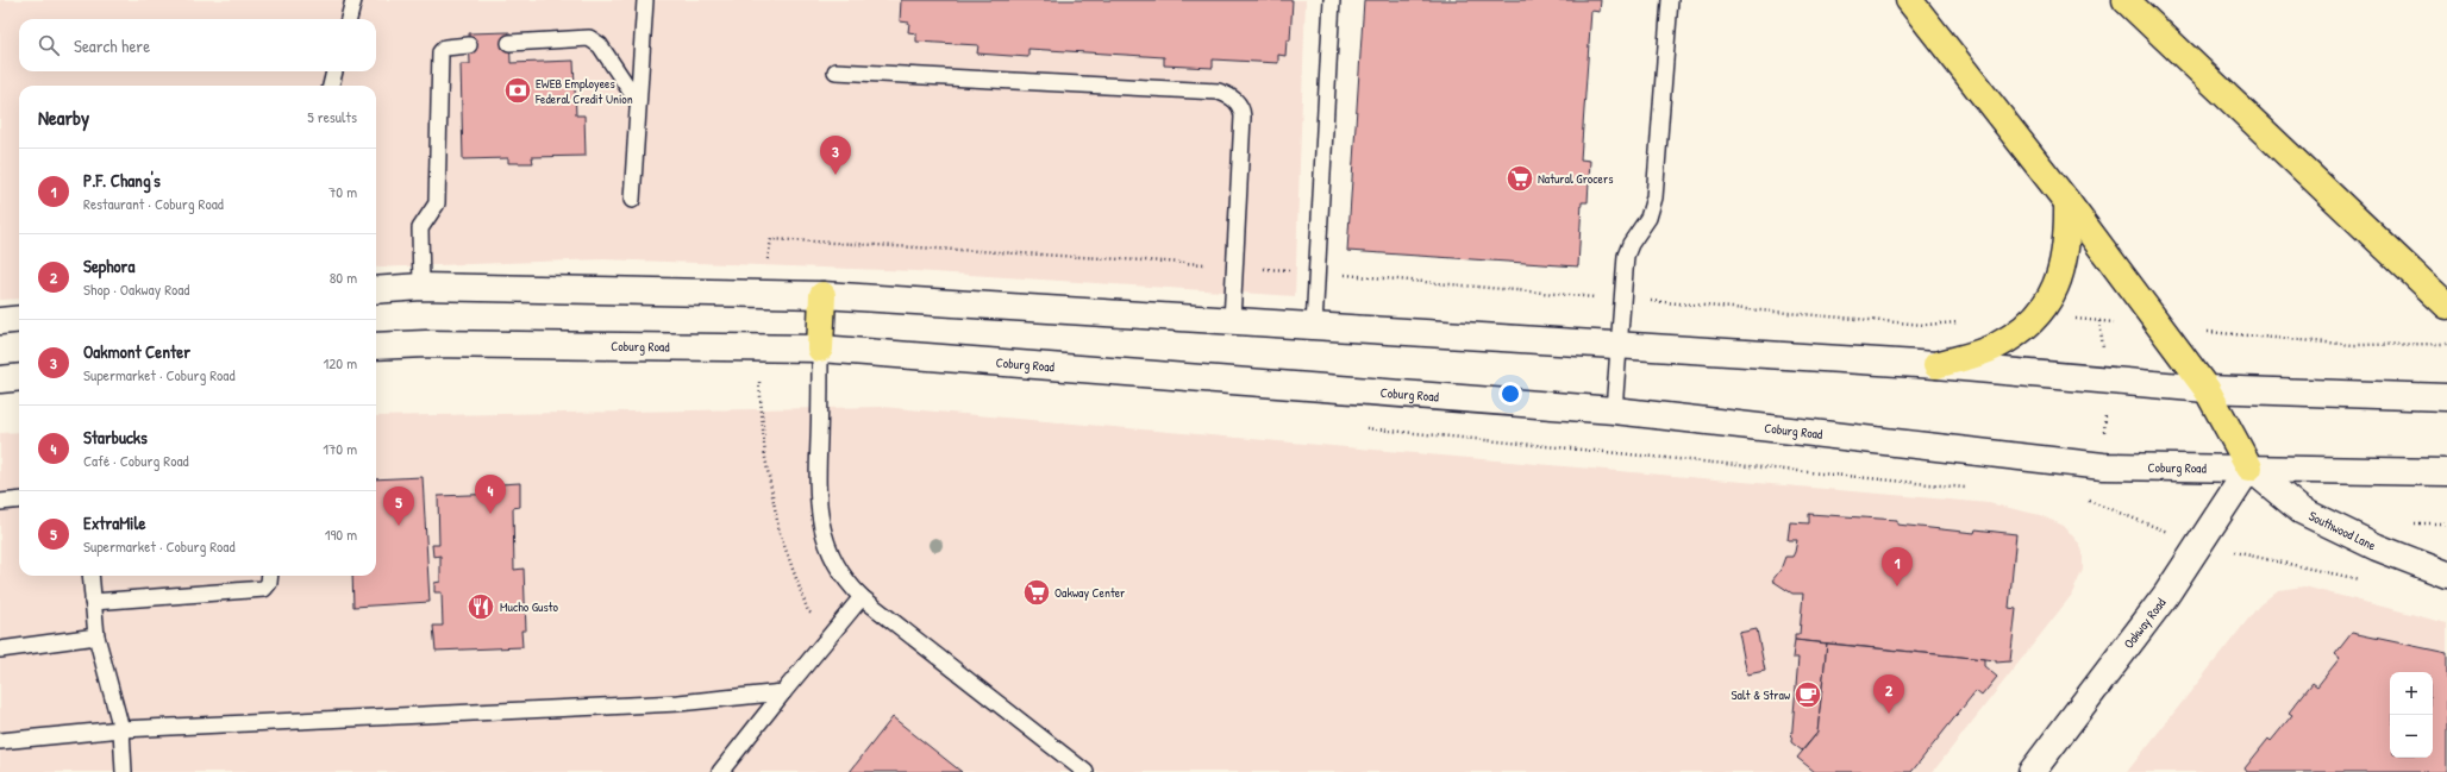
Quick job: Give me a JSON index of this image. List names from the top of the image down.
{
  "streets": {
    "main road": ["Coburg Road", "Southwood Lane", "Oakway Road"]
  },
  "crossings": [
    ["Coburg Road", "Southwood Lane"],
    ["Coburg Road", "Oakway Road"],
    ["Southwood Lane", "Oakway Road"]
  ],
  "places": {
    "bank": ["EWEB Employees Federal Credit Union"],
    "supermarket": ["Natural Grocers", "Oakway Center"],
    "restaurant": ["Mucho Gusto"],
    "cafe": ["Salt & Straw"]
  },
  "page": {
    "search": "Search here",
    "heading": ["Nearby", "5 results"],
    "pins": [
      "3",
      "4",
      "5",
      "1",
      "2"
    ],
    "list": [
      {
        "mark": "1",
        "name": "P.F. Chang's",
        "note": "Restaurant · Coburg Road",
        "value": "70 m"
      },
      {
        "mark": "2",
        "name": "Sephora",
        "note": "Shop · Oakway Road",
        "value": "80 m"
      },
      {
        "mark": "3",
        "name": "Oakmont Center",
        "note": "Supermarket · Coburg Road",
        "value": "120 m"
      },
      {
        "mark": "4",
        "name": "Starbucks",
        "note": "Café · Coburg Road",
        "value": "170 m"
      },
      {
        "mark": "5",
        "name": "ExtraMile",
        "note": "Supermarket · Coburg Road",
        "value": "190 m"
      }
    ],
    "map_buttons": ["+", "−"]
  }
}
